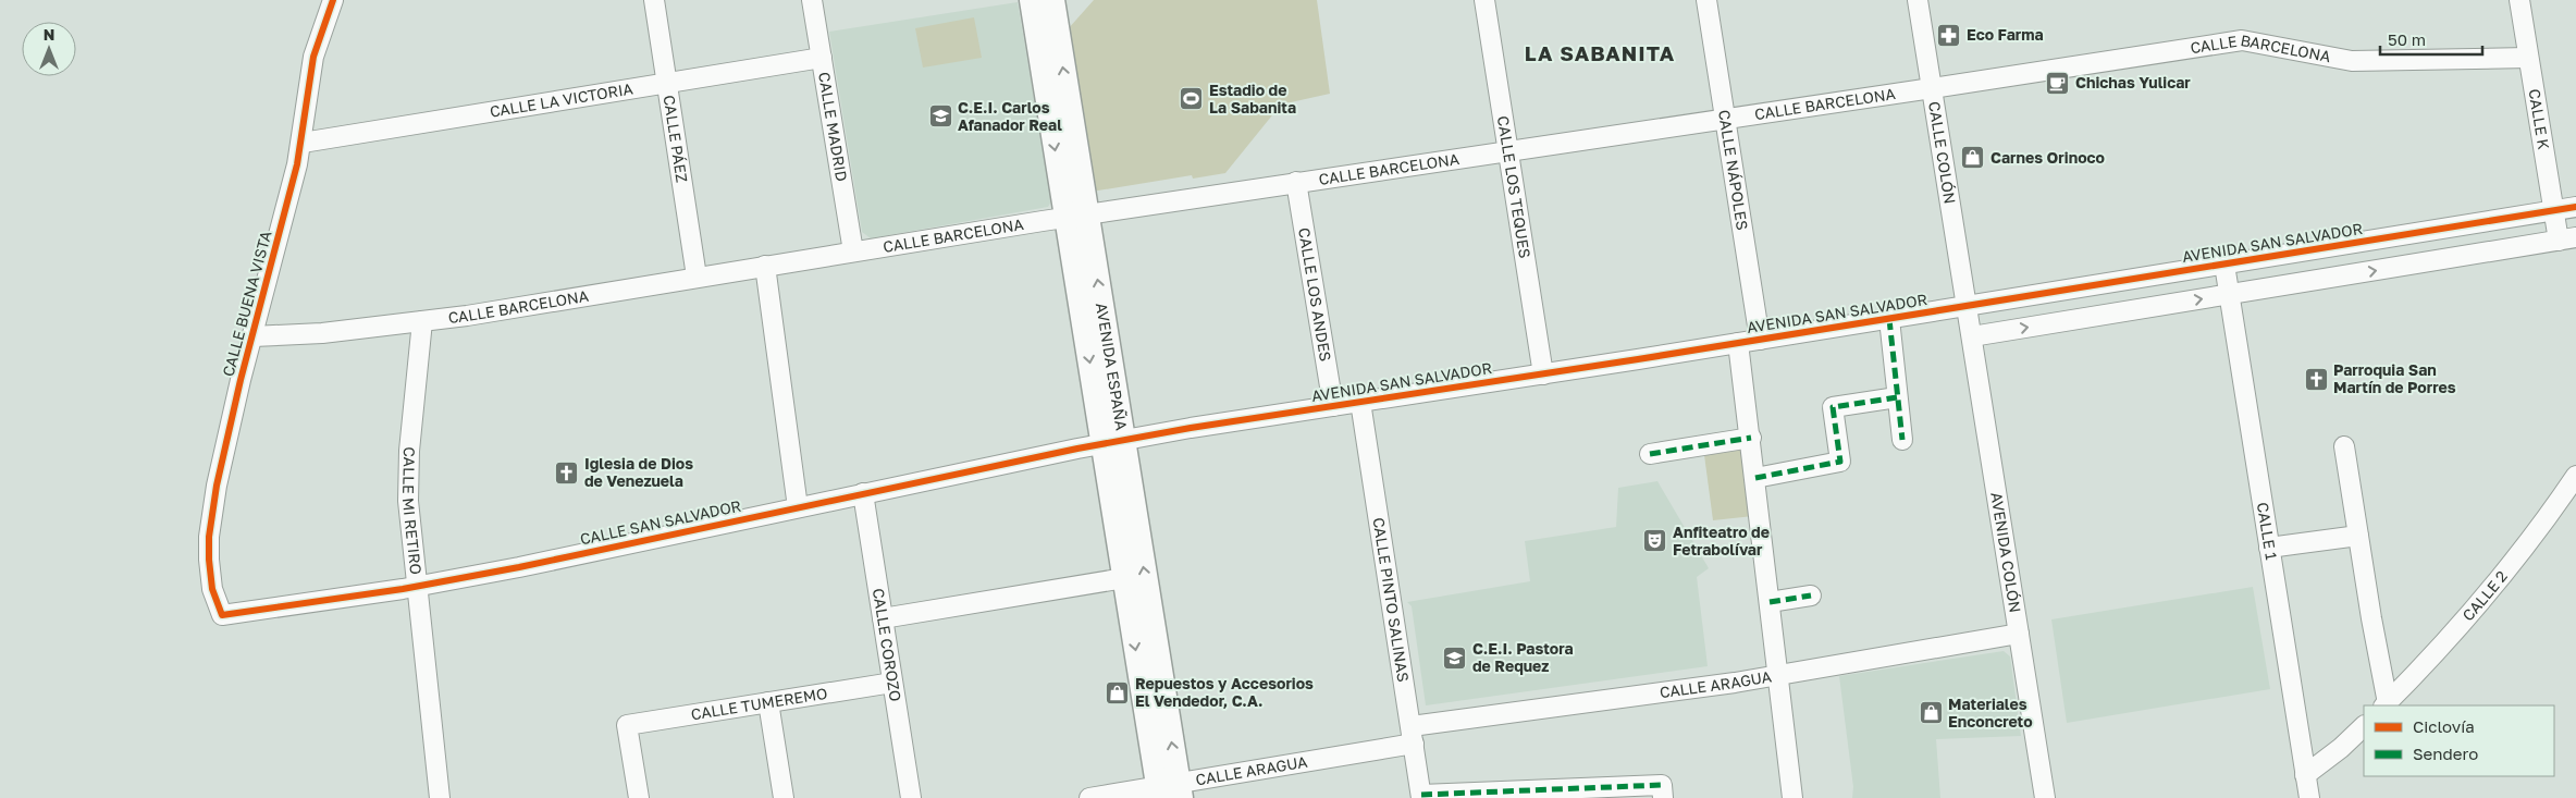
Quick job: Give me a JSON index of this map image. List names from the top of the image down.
{
  "streets": {
    "main road": ["AVENIDA ESPAÑA"],
    "street": [
      "CALLE BARCELONA",
      "CALLE LA VICTORIA",
      "CALLE K",
      "CALLE MADRID",
      "CALLE PÁEZ",
      "CALLE COLÓN",
      "CALLE NÁPOLES",
      "CALLE LOS TEQUES",
      "AVENIDA SAN SALVADOR",
      "CALLE LOS ANDES",
      "CALLE BUENA VISTA",
      "CALLE MI RETIRO",
      "CALLE SAN SALVADOR",
      "CALLE 1",
      "AVENIDA COLÓN",
      "CALLE 2",
      "CALLE PINTO SALINAS",
      "CALLE COROZO",
      "CALLE ARAGUA",
      "CALLE TUMEREMO"
    ]
  },
  "crossings": [
    ["CALLE BARCELONA", "CALLE K"],
    ["CALLE BARCELONA", "CALLE MADRID"],
    ["CALLE BARCELONA", "CALLE PÁEZ"],
    ["CALLE BARCELONA", "CALLE COLÓN"],
    ["CALLE BARCELONA", "CALLE NÁPOLES"],
    ["CALLE BARCELONA", "CALLE LOS TEQUES"],
    ["CALLE BARCELONA", "CALLE LOS ANDES"],
    ["CALLE BARCELONA", "CALLE BUENA VISTA"],
    ["CALLE BARCELONA", "AVENIDA ESPAÑA"],
    ["CALLE BARCELONA", "CALLE MI RETIRO"],
    ["CALLE LA VICTORIA", "CALLE MADRID"],
    ["CALLE LA VICTORIA", "CALLE PÁEZ"],
    ["CALLE LA VICTORIA", "CALLE BUENA VISTA"],
    ["CALLE K", "AVENIDA SAN SALVADOR"],
    ["CALLE COLÓN", "AVENIDA SAN SALVADOR"],
    ["CALLE COLÓN", "AVENIDA COLÓN"],
    ["CALLE NÁPOLES", "AVENIDA SAN SALVADOR"],
    ["CALLE LOS TEQUES", "AVENIDA SAN SALVADOR"],
    ["AVENIDA SAN SALVADOR", "CALLE LOS ANDES"],
    ["AVENIDA SAN SALVADOR", "AVENIDA ESPAÑA"],
    ["AVENIDA SAN SALVADOR", "CALLE SAN SALVADOR"],
    ["AVENIDA SAN SALVADOR", "CALLE 1"],
    ["AVENIDA SAN SALVADOR", "AVENIDA COLÓN"],
    ["AVENIDA SAN SALVADOR", "CALLE PINTO SALINAS"],
    ["CALLE BUENA VISTA", "CALLE SAN SALVADOR"],
    ["AVENIDA ESPAÑA", "CALLE SAN SALVADOR"],
    ["AVENIDA ESPAÑA", "CALLE ARAGUA"],
    ["CALLE MI RETIRO", "CALLE SAN SALVADOR"],
    ["CALLE SAN SALVADOR", "CALLE COROZO"],
    ["AVENIDA COLÓN", "CALLE ARAGUA"],
    ["CALLE PINTO SALINAS", "CALLE ARAGUA"],
    ["CALLE COROZO", "CALLE TUMEREMO"]
  ],
  "districts": ["LA SABANITA"],
  "places": {
    "pharmacy": ["Eco Farma"],
    "cafe": ["Chichas Yulicar"],
    "sports": ["Estadio de La Sabanita"],
    "school or university": ["C.E.I. Carlos Afanador Real", "C.E.I. Pastora de Requez"],
    "shop": ["Carnes Orinoco", "Repuestos y Accesorios El Vendedor, C.A.", "Materiales Enconcreto"],
    "church": ["Parroquia San Martín de Porres", "Iglesia de Dios de Venezuela"],
    "theatre": ["Anfiteatro de Fetrabolívar"]
  },
  "legend": ["Ciclovía", "Sendero"],
  "scale_bar": "50 m",
  "north": "top"
}
